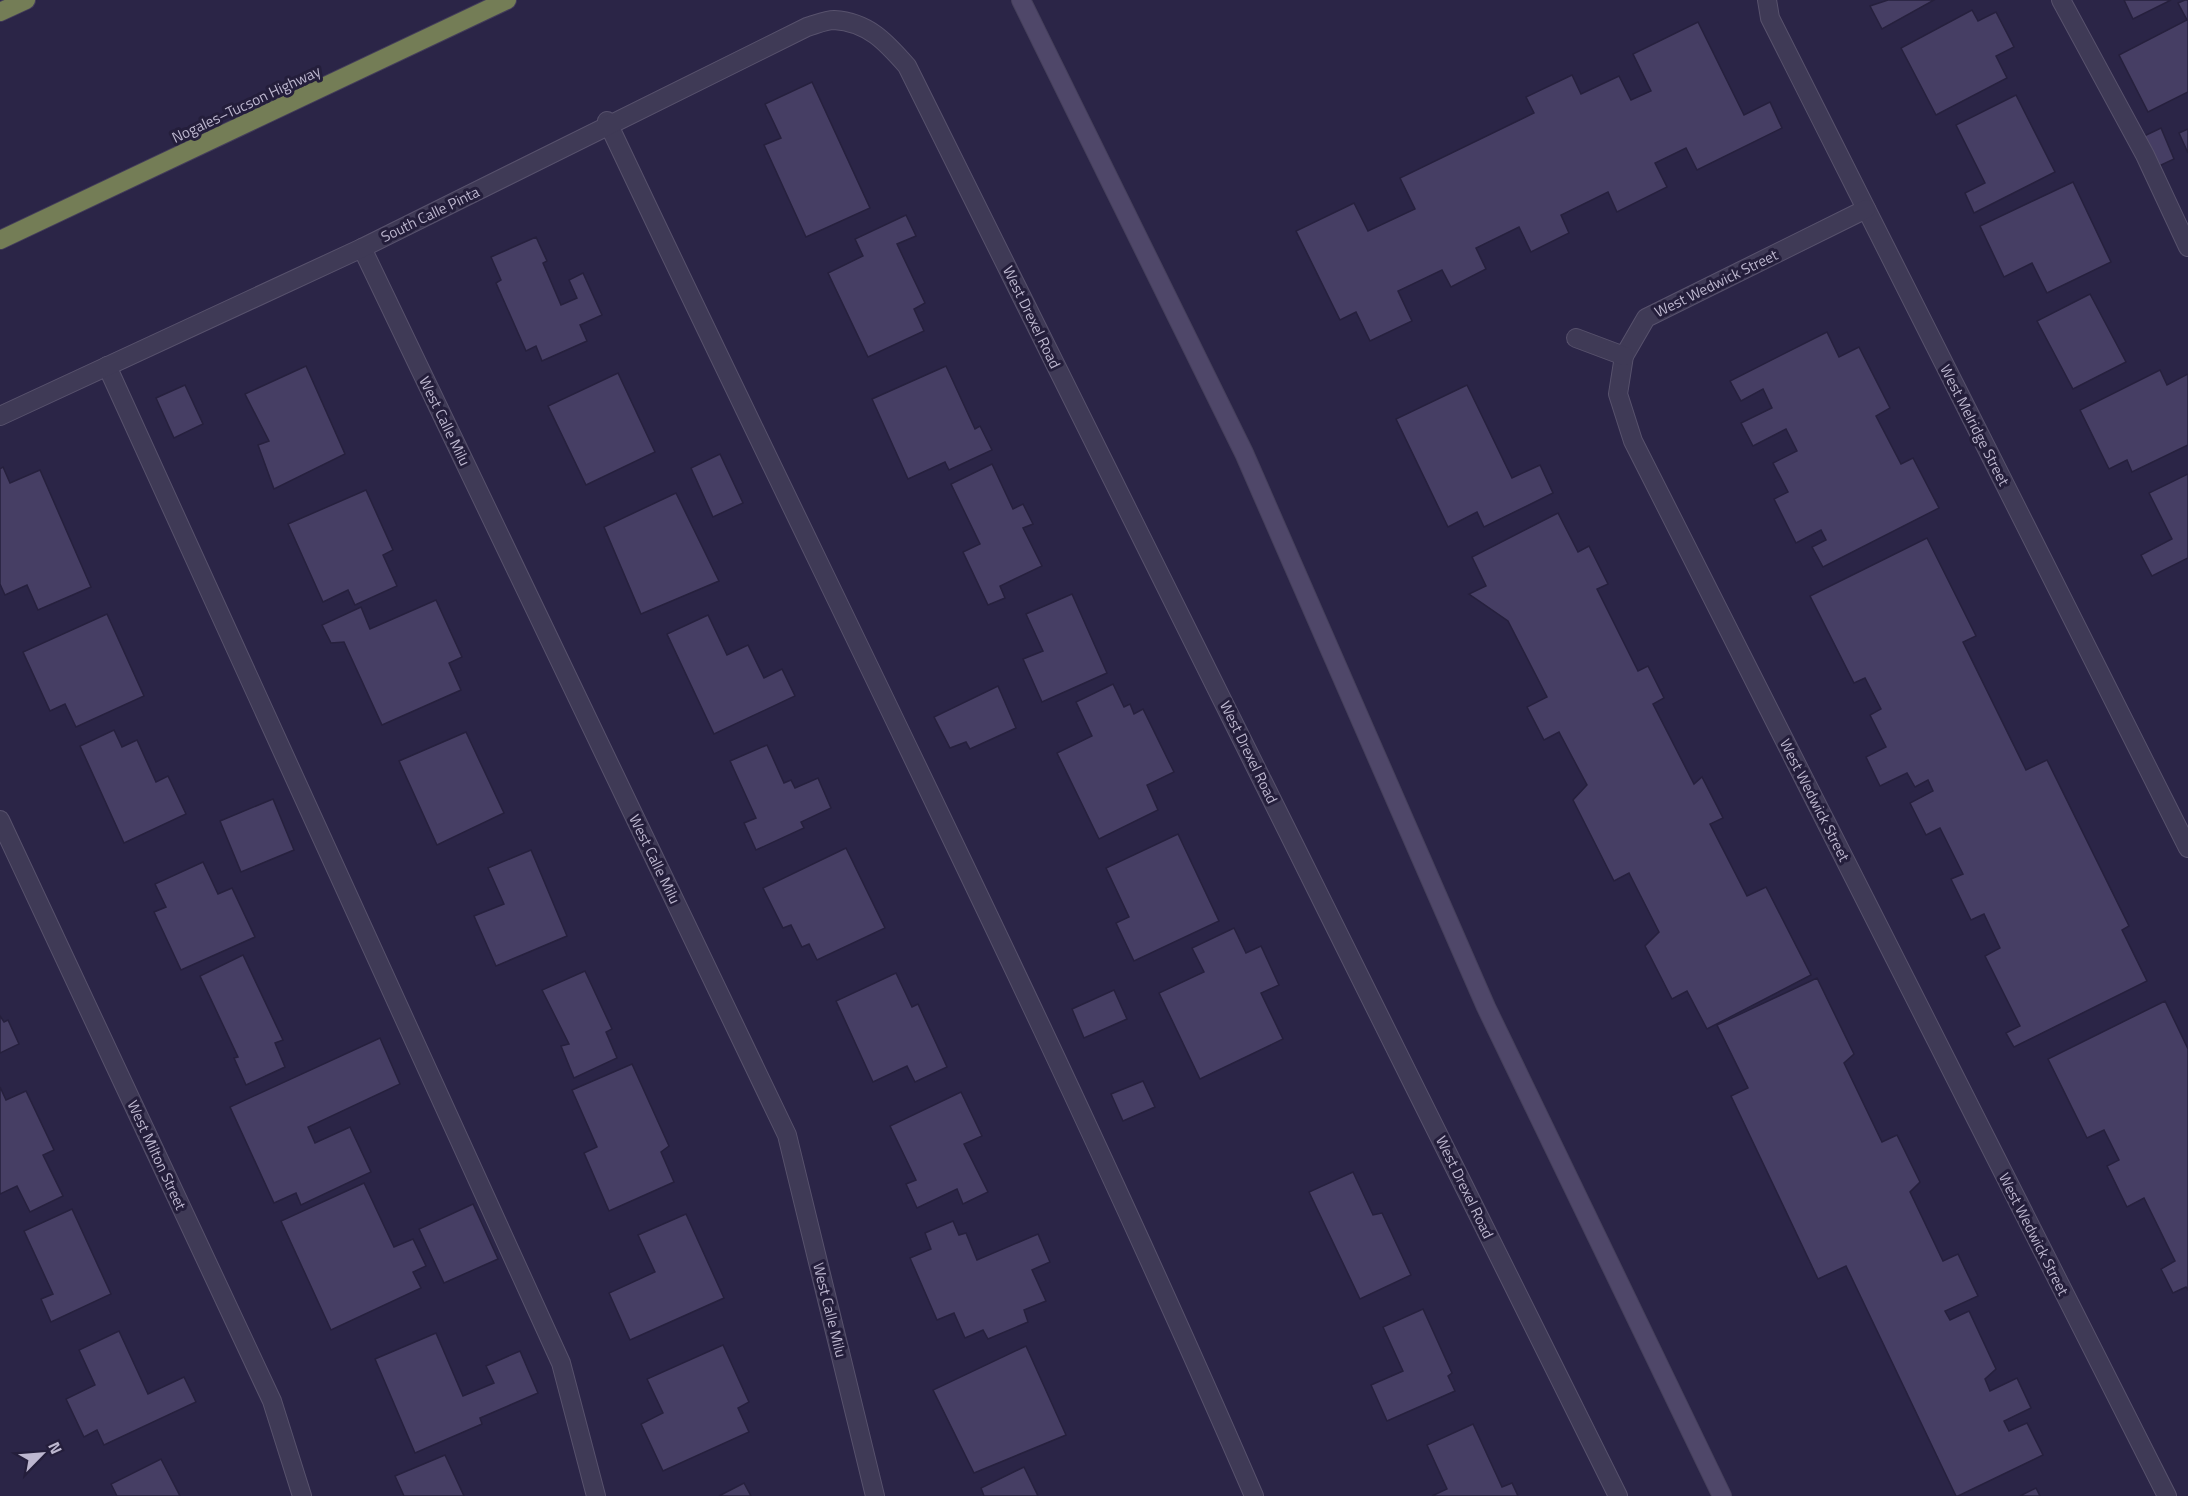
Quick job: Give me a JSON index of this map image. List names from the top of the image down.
{
  "streets": {
    "highway": ["Nogales–Tucson Highway"],
    "street": [
      "South Calle Pinta",
      "West Wedwick Street",
      "West Drexel Road",
      "West Calle Milu",
      "West Melridge Street",
      "West Milton Street"
    ]
  },
  "crossings": [
    ["South Calle Pinta", "West Drexel Road"],
    ["South Calle Pinta", "West Calle Milu"],
    ["West Wedwick Street", "West Melridge Street"]
  ],
  "north": "top right"
}
